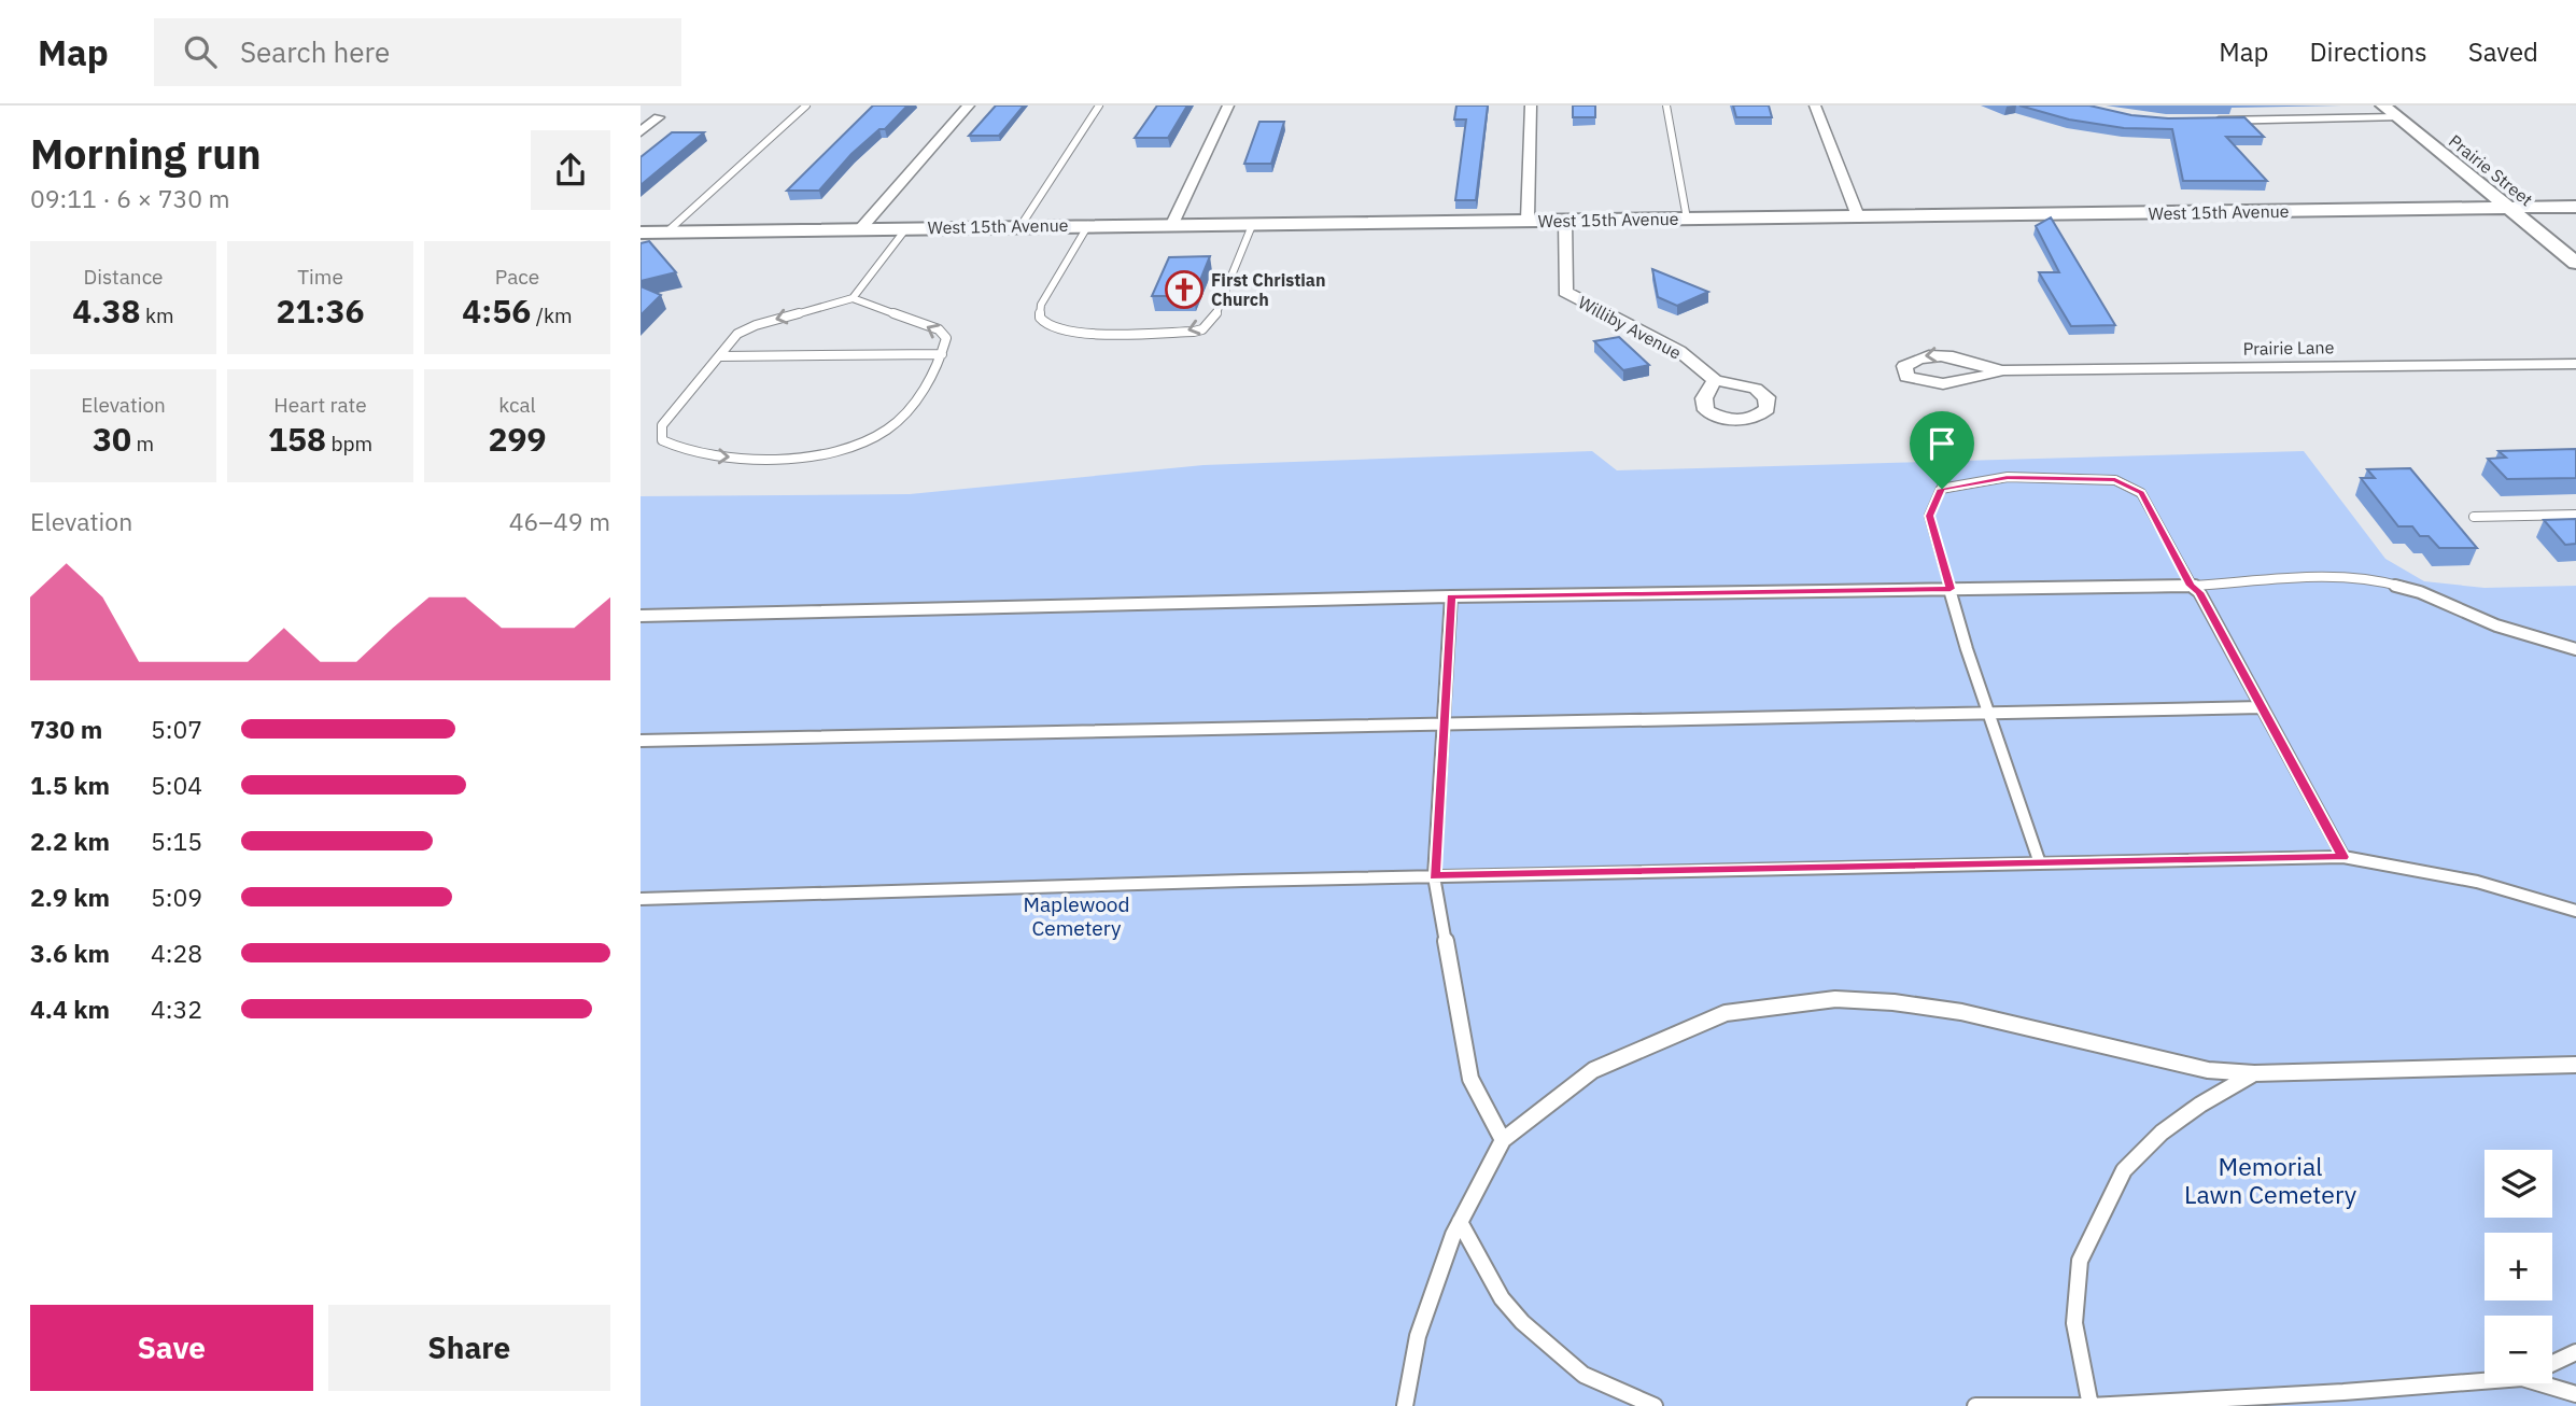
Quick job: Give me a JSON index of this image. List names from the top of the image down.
{
  "streets": {
    "street": [
      "Prairie Street",
      "West 15th Avenue",
      "Williby Avenue",
      "Prairie Lane"
    ]
  },
  "crossings": [
    ["Prairie Street", "West 15th Avenue"],
    ["West 15th Avenue", "Williby Avenue"]
  ],
  "parks": ["Maplewood Cemetery", "Memorial Lawn Cemetery"],
  "places": {
    "church": ["First Christian Church"]
  },
  "page": {
    "header": "Map",
    "search": "Search here",
    "nav": ["Map", "Directions", "Saved"],
    "heading": ["Morning run", "09:11 · 6 × 730 m"],
    "stats": [
      ["Distance", "4.38 km"],
      ["Time", "21:36"],
      ["Pace", "4:56 /km"],
      ["Elevation", "30 m"],
      ["Heart rate", "158 bpm"],
      ["kcal", "299"]
    ],
    "chart": ["Elevation", "46–49 m"],
    "list": [
      {
        "name": "730 m",
        "note": "5:07"
      },
      {
        "name": "1.5 km",
        "note": "5:04"
      },
      {
        "name": "2.2 km",
        "note": "5:15"
      },
      {
        "name": "2.9 km",
        "note": "5:09"
      },
      {
        "name": "3.6 km",
        "note": "4:28"
      },
      {
        "name": "4.4 km",
        "note": "4:32"
      }
    ],
    "map_buttons": ["+", "−"],
    "buttons": ["Save", "Share"]
  }
}
